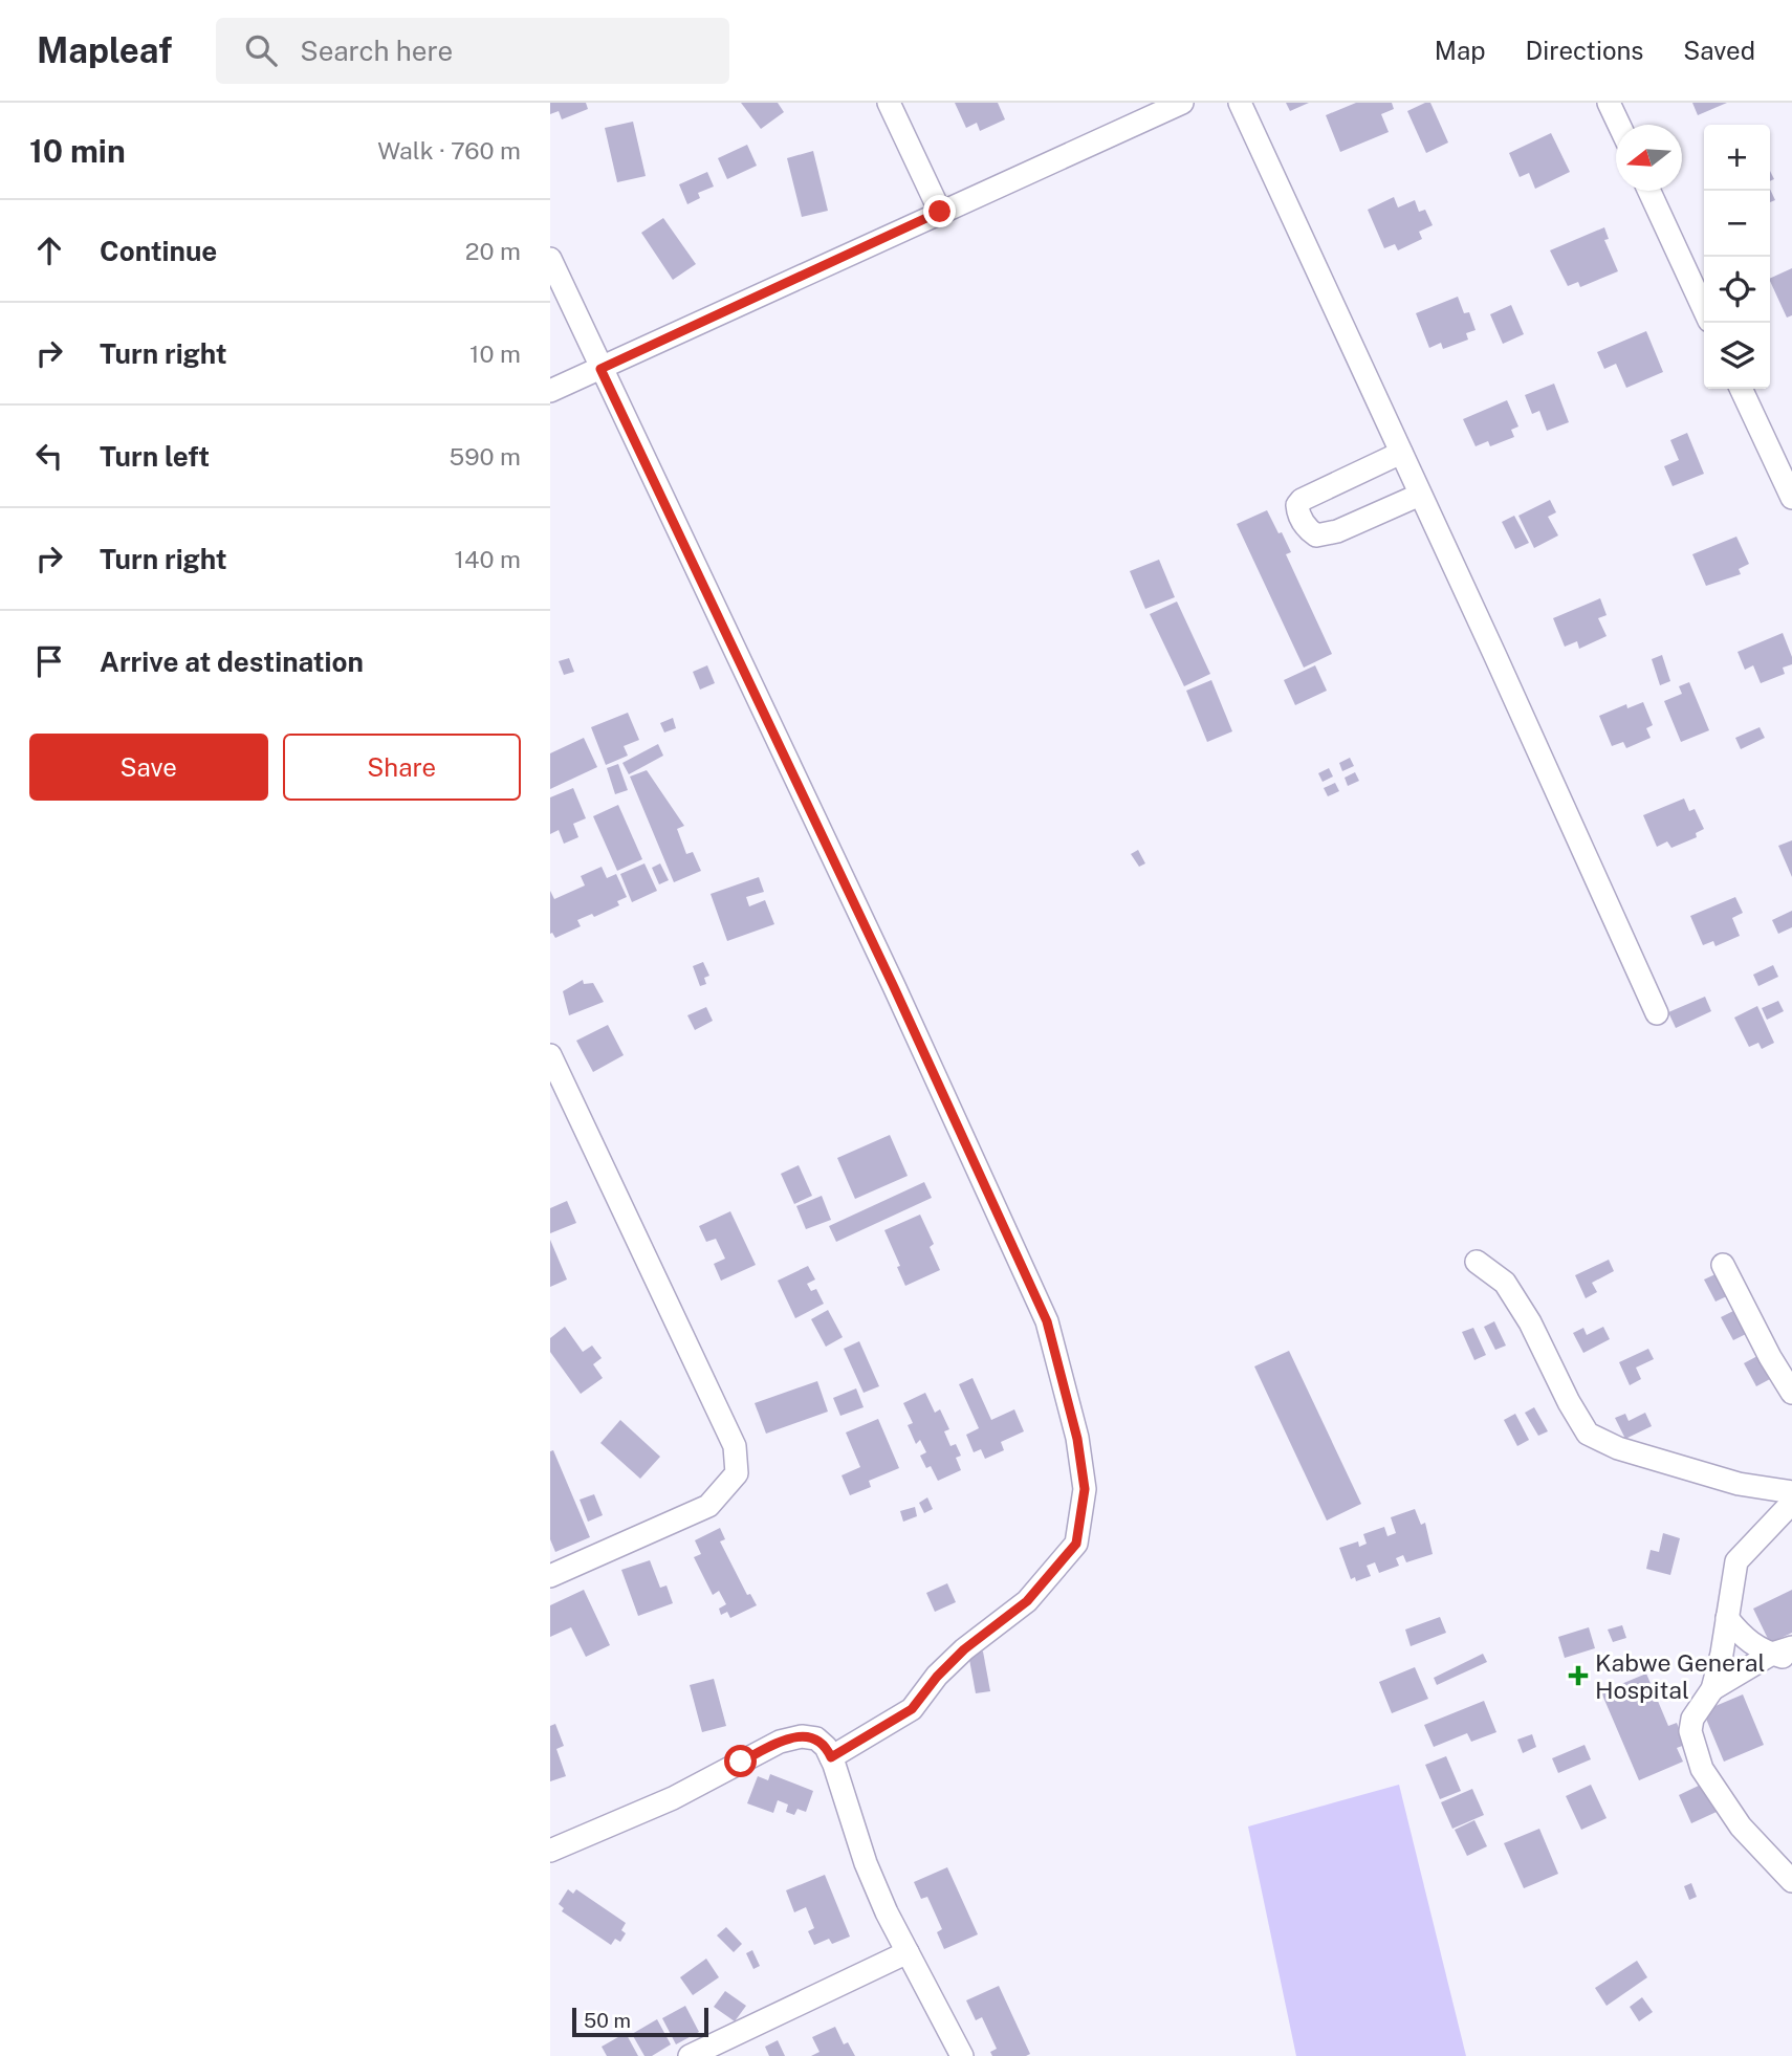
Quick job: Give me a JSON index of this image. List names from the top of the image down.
{
  "places": {
    "health": ["Kabwe General Hospital"]
  },
  "scale_bar": "50 m",
  "north": "left",
  "page": {
    "header": "Mapleaf",
    "search": "Search here",
    "nav": ["Map", "Directions", "Saved"],
    "heading": ["10 min", "Walk · 760 m"],
    "map_buttons": ["+", "−"],
    "list": [
      ["Continue", "20 m"],
      ["Turn right", "10 m"],
      ["Turn left", "590 m"],
      ["Turn right", "140 m"],
      "Arrive at destination"
    ],
    "buttons": ["Save", "Share"],
    "scale": "50 m"
  }
}
